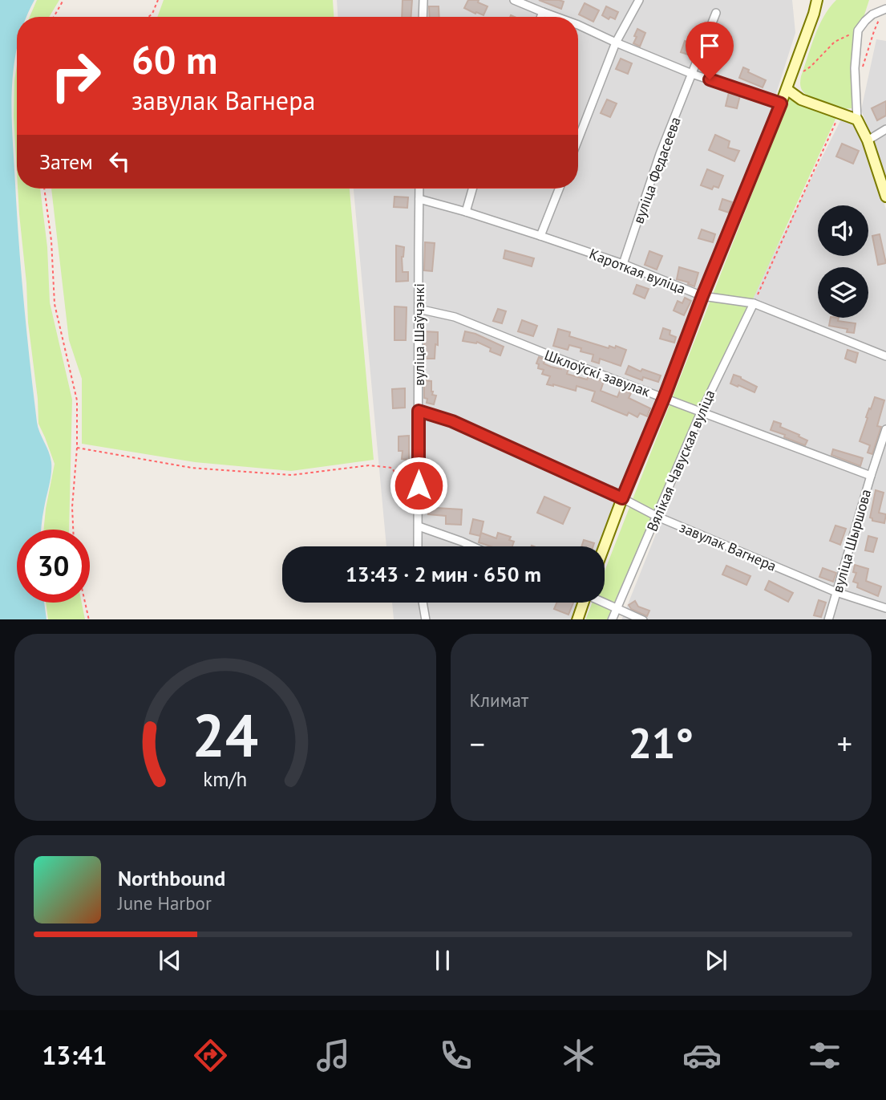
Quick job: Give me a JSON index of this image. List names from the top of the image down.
{
  "streets": {
    "street": [
      "вуліца Федасеева",
      "Кароткая вуліца",
      "вуліца Шаўчэнкі",
      "Шклоўскі завулак",
      "Вялікая Чавуская вуліца",
      "вуліца Шыршова",
      "завулак Вагнера"
    ]
  },
  "crossings": [
    ["вуліца Федасеева", "Кароткая вуліца"],
    ["Кароткая вуліца", "вуліца Шаўчэнкі"],
    ["Кароткая вуліца", "Вялікая Чавуская вуліца"],
    ["вуліца Шаўчэнкі", "Шклоўскі завулак"],
    ["вуліца Шаўчэнкі", "завулак Вагнера"],
    ["Шклоўскі завулак", "Вялікая Чавуская вуліца"],
    ["Шклоўскі завулак", "вуліца Шыршова"],
    ["Вялікая Чавуская вуліца", "завулак Вагнера"],
    ["вуліца Шыршова", "завулак Вагнера"]
  ],
  "page": {
    "turn": ["60 m", "завулак Вагнера"],
    "then": "Затем",
    "limit": "30",
    "trip": "13:43 · 2 мин · 650 m",
    "tile": "Климат",
    "heat": ["−", "21°", "+"],
    "song": ["Northbound", "June Harbor"],
    "tabs": "13:41",
    "gauge": ["24", "km/h"]
  }
}
